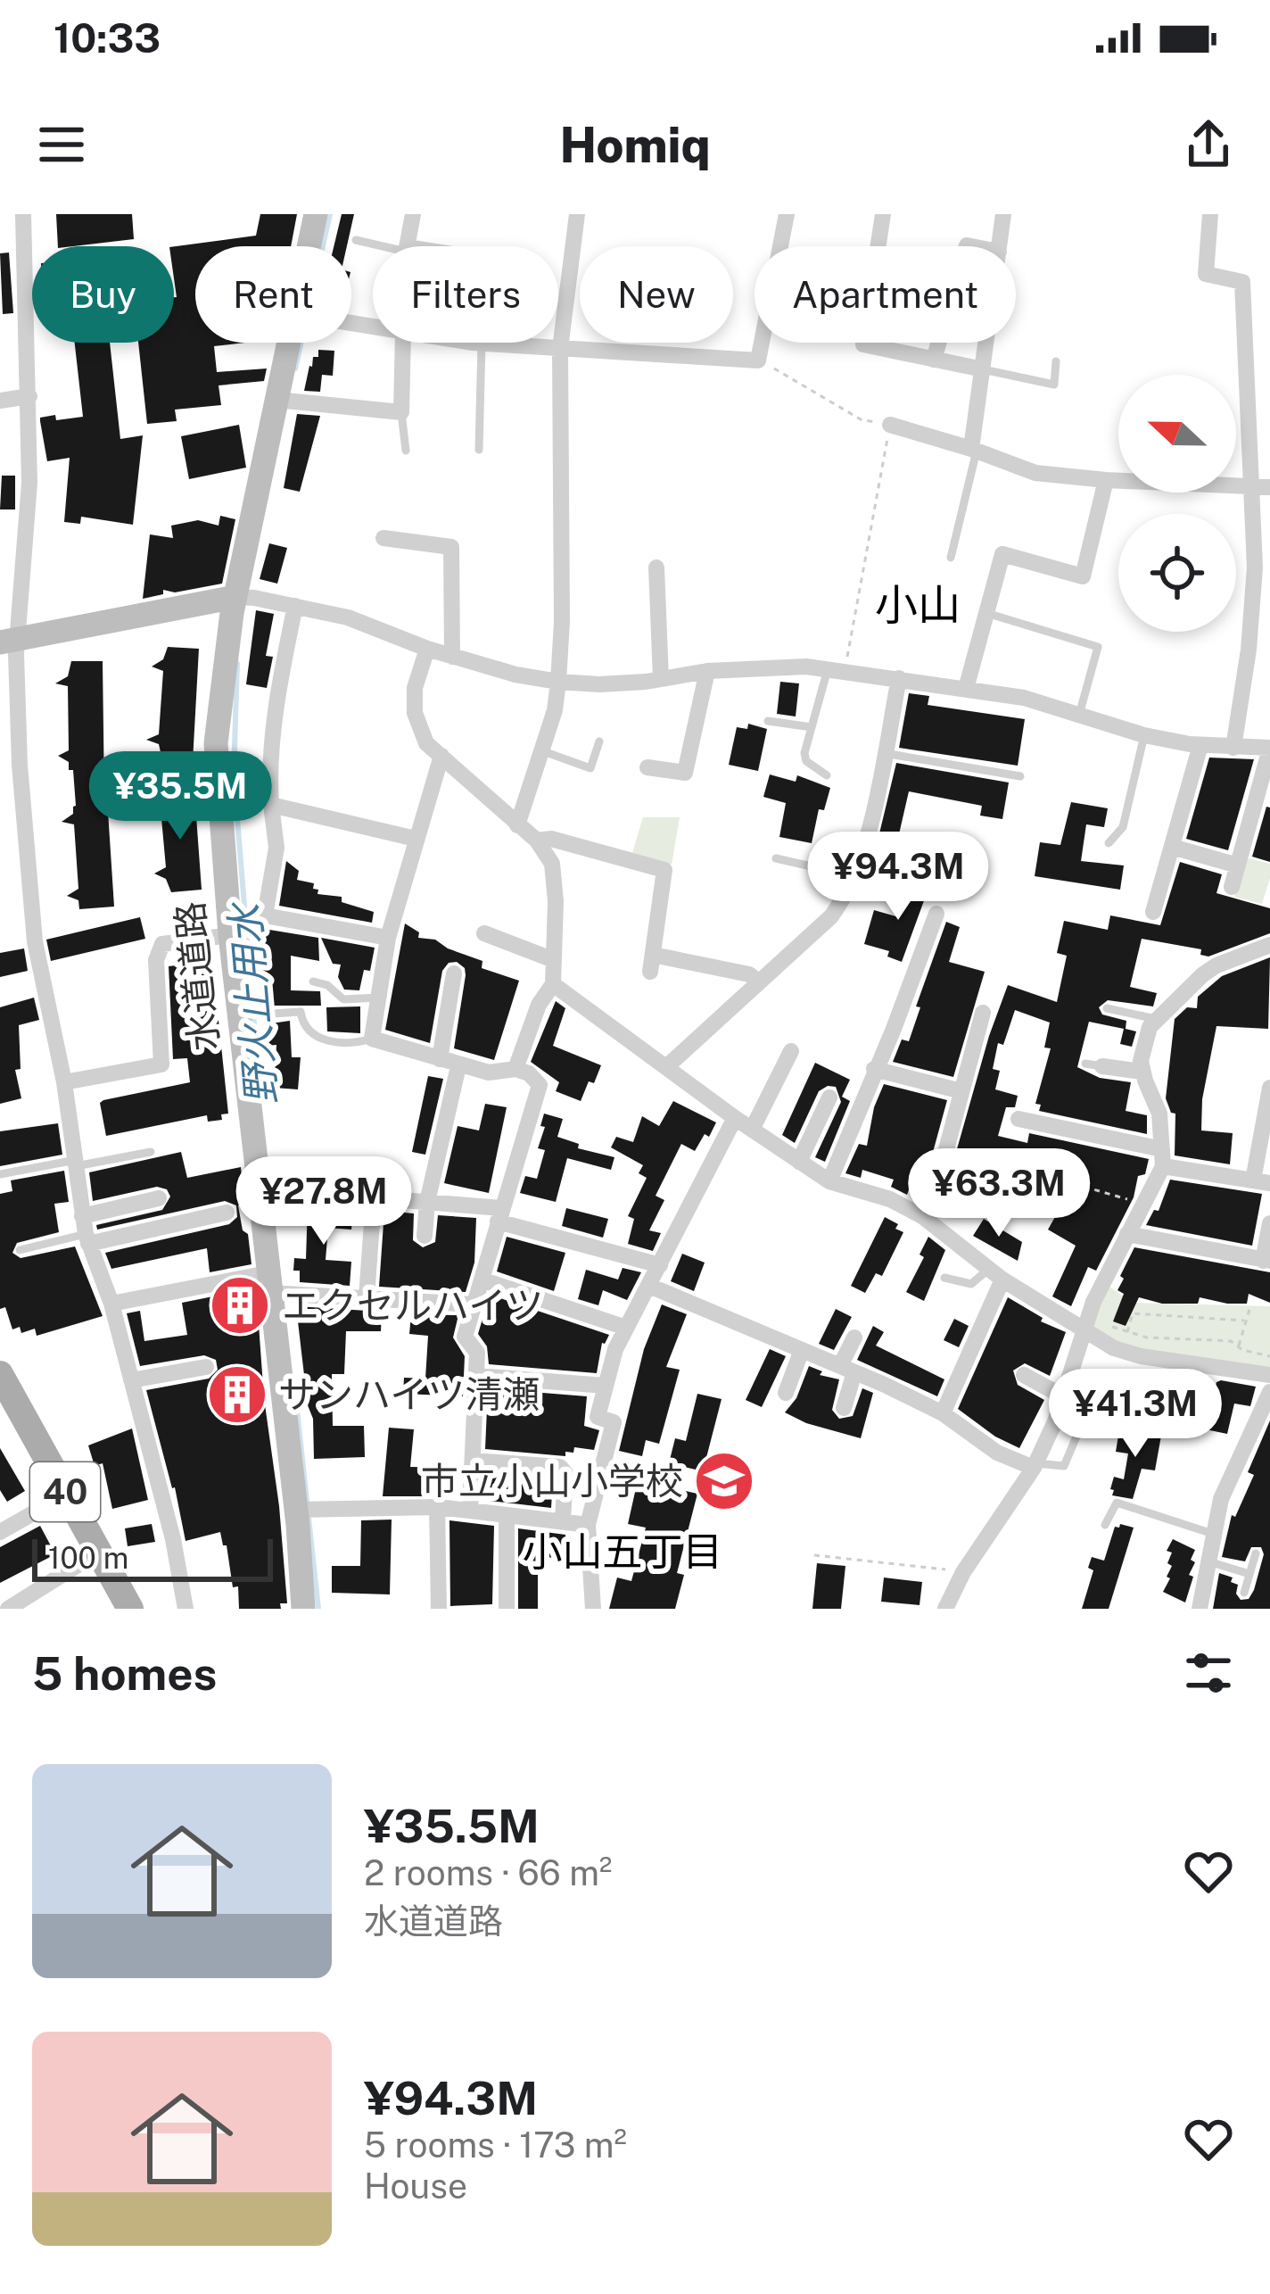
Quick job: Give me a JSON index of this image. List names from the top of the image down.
{
  "streets": {
    "main road": ["40"],
    "street": ["水道道路"]
  },
  "districts": ["小山", "小山五丁目"],
  "water": ["野火止用水"],
  "places": {
    "building": ["エクセルハイツ", "サンハイツ清瀬"],
    "school or university": ["市立小山小学校"]
  },
  "scale_bar": "100 m",
  "north": "left",
  "page": {
    "status": "10:33",
    "header": "Homiq",
    "chip": [
      "Buy",
      "Rent",
      "Filters",
      "New",
      "Apartment"
    ],
    "price": [
      "¥35.5M",
      "¥94.3M",
      "¥63.3M",
      "¥27.8M",
      "¥41.3M"
    ],
    "scale": "100 m",
    "heading": "5 homes",
    "list": [
      {
        "name": "¥35.5M",
        "note": "2 rooms · 66 m² · 水道道路"
      },
      {
        "name": "¥94.3M",
        "note": "5 rooms · 173 m² · House"
      }
    ]
  }
}
